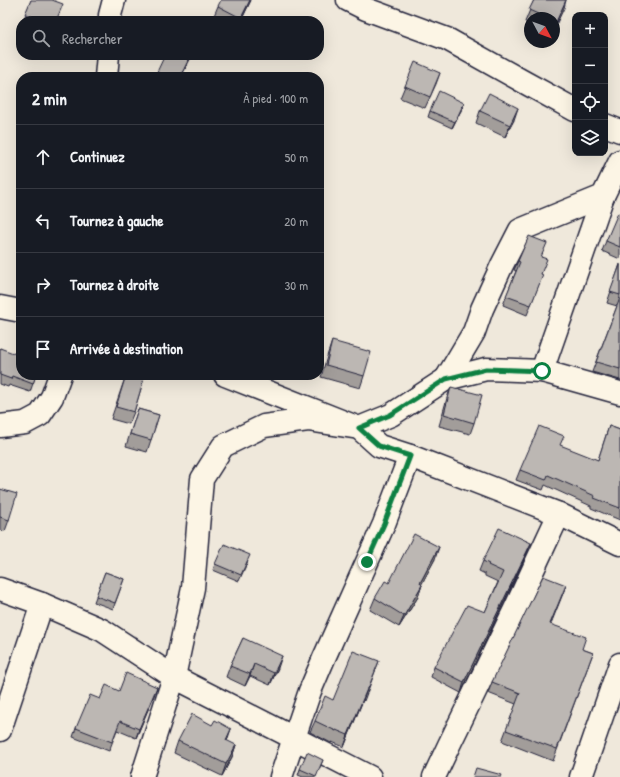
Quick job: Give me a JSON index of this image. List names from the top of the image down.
{
  "north": "bottom right",
  "page": {
    "map_buttons": ["+", "−"],
    "search": "Rechercher",
    "heading": ["2 min", "À pied · 100 m"],
    "list": [
      ["Continuez", "50 m"],
      ["Tournez à gauche", "20 m"],
      ["Tournez à droite", "30 m"],
      "Arrivée à destination"
    ]
  }
}
